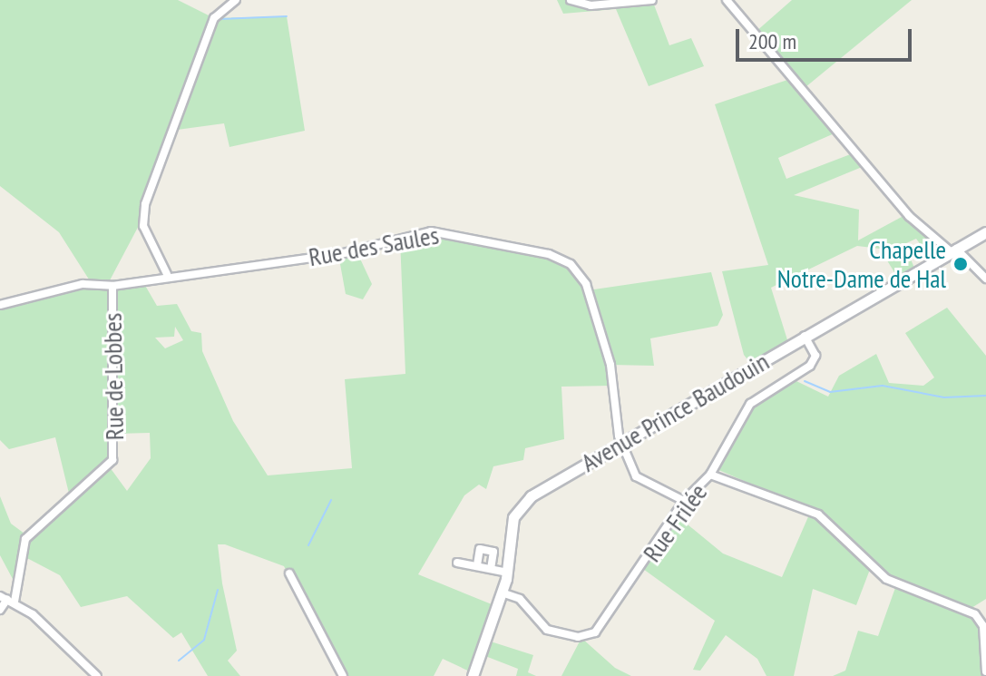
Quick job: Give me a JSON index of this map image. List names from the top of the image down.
{
  "streets": {
    "street": [
      "Rue des Saules",
      "Rue de Lobbes",
      "Avenue Prince Baudouin",
      "Rue Frilée"
    ]
  },
  "crossings": [
    ["Rue des Saules", "Rue de Lobbes"],
    ["Rue des Saules", "Avenue Prince Baudouin"],
    ["Rue des Saules", "Rue Frilée"],
    ["Avenue Prince Baudouin", "Rue Frilée"]
  ],
  "places": ["Chapelle Notre-Dame de Hal"],
  "scale_bar": "200 m"
}
